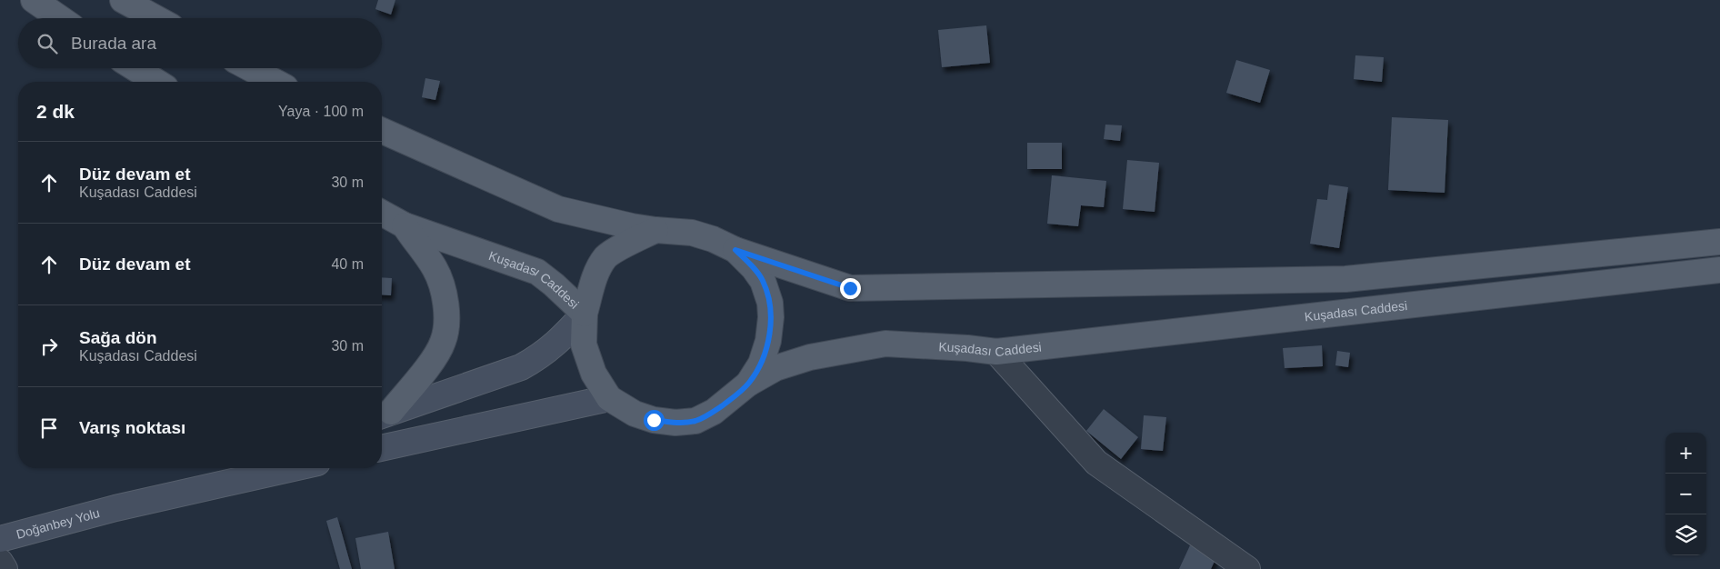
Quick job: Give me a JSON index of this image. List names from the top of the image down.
{
  "streets": {
    "main road": ["Kuşadası Caddesi", "Doğanbey Yolu"]
  },
  "page": {
    "search": "Burada ara",
    "heading": ["2 dk", "Yaya · 100 m"],
    "list": [
      ["Düz devam et", "Kuşadası Caddesi", "30 m"],
      ["Düz devam et", "40 m"],
      ["Sağa dön", "Kuşadası Caddesi", "30 m"],
      "Varış noktası"
    ],
    "map_buttons": ["+", "−"]
  }
}
